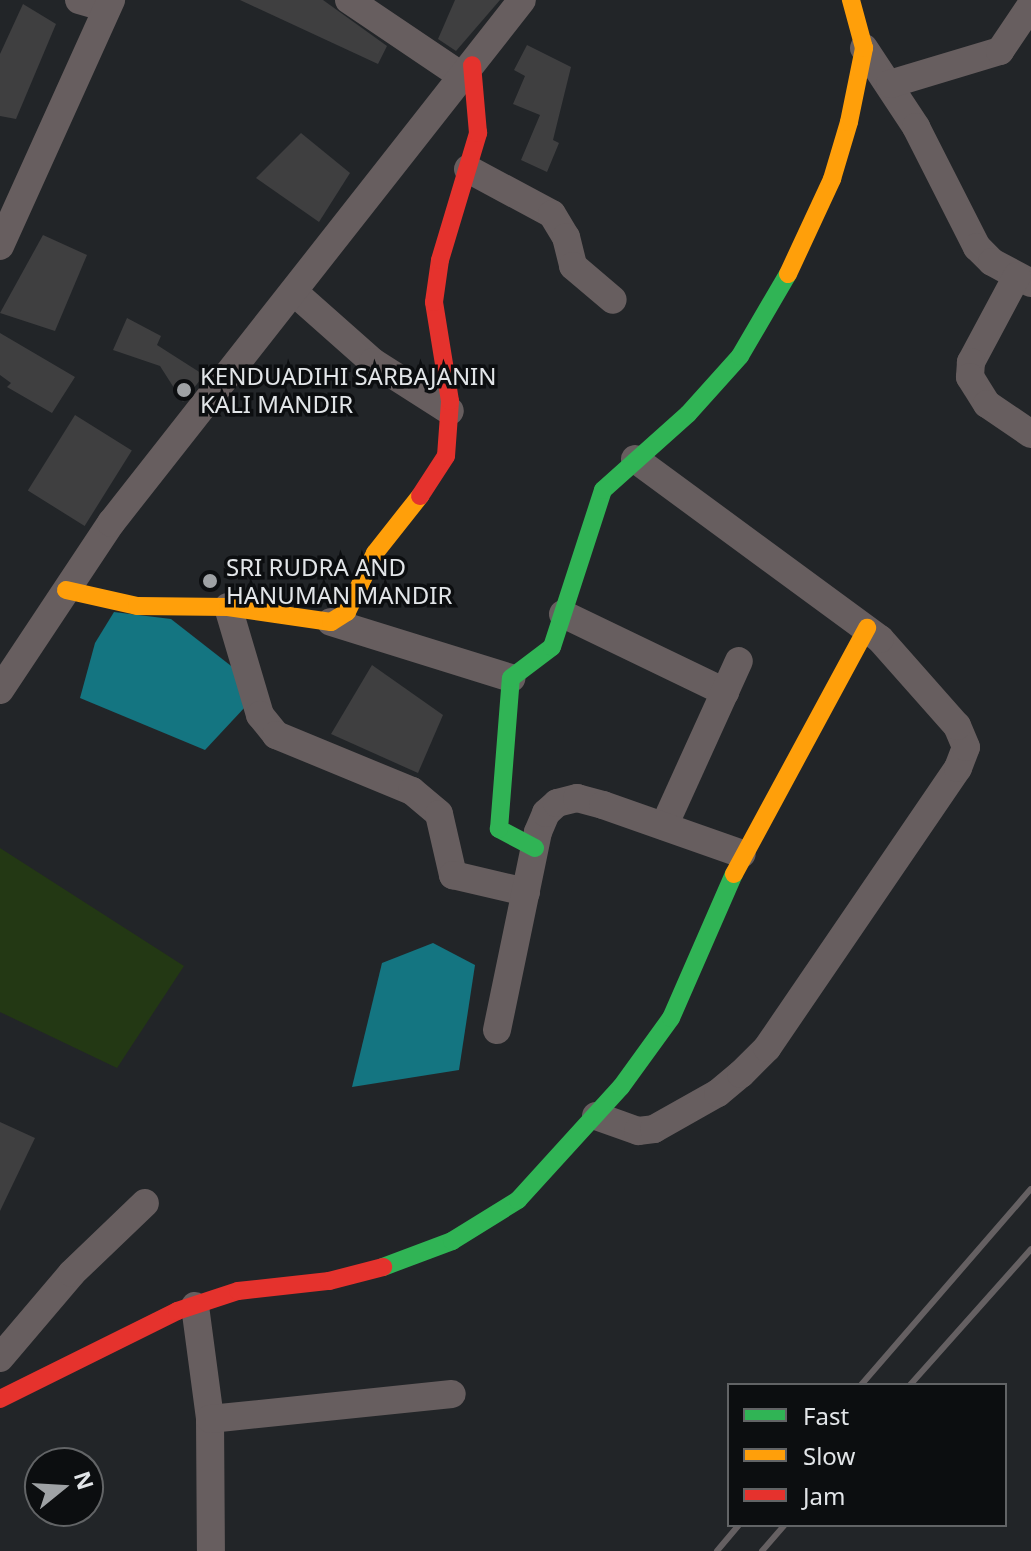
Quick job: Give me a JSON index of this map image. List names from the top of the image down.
{
  "places": ["KENDUADIHI SARBAJANIN KALI MANDIR", "SRI RUDRA AND HANUMAN MANDIR"],
  "legend": ["Fast", "Slow", "Jam"],
  "north": "right"
}
